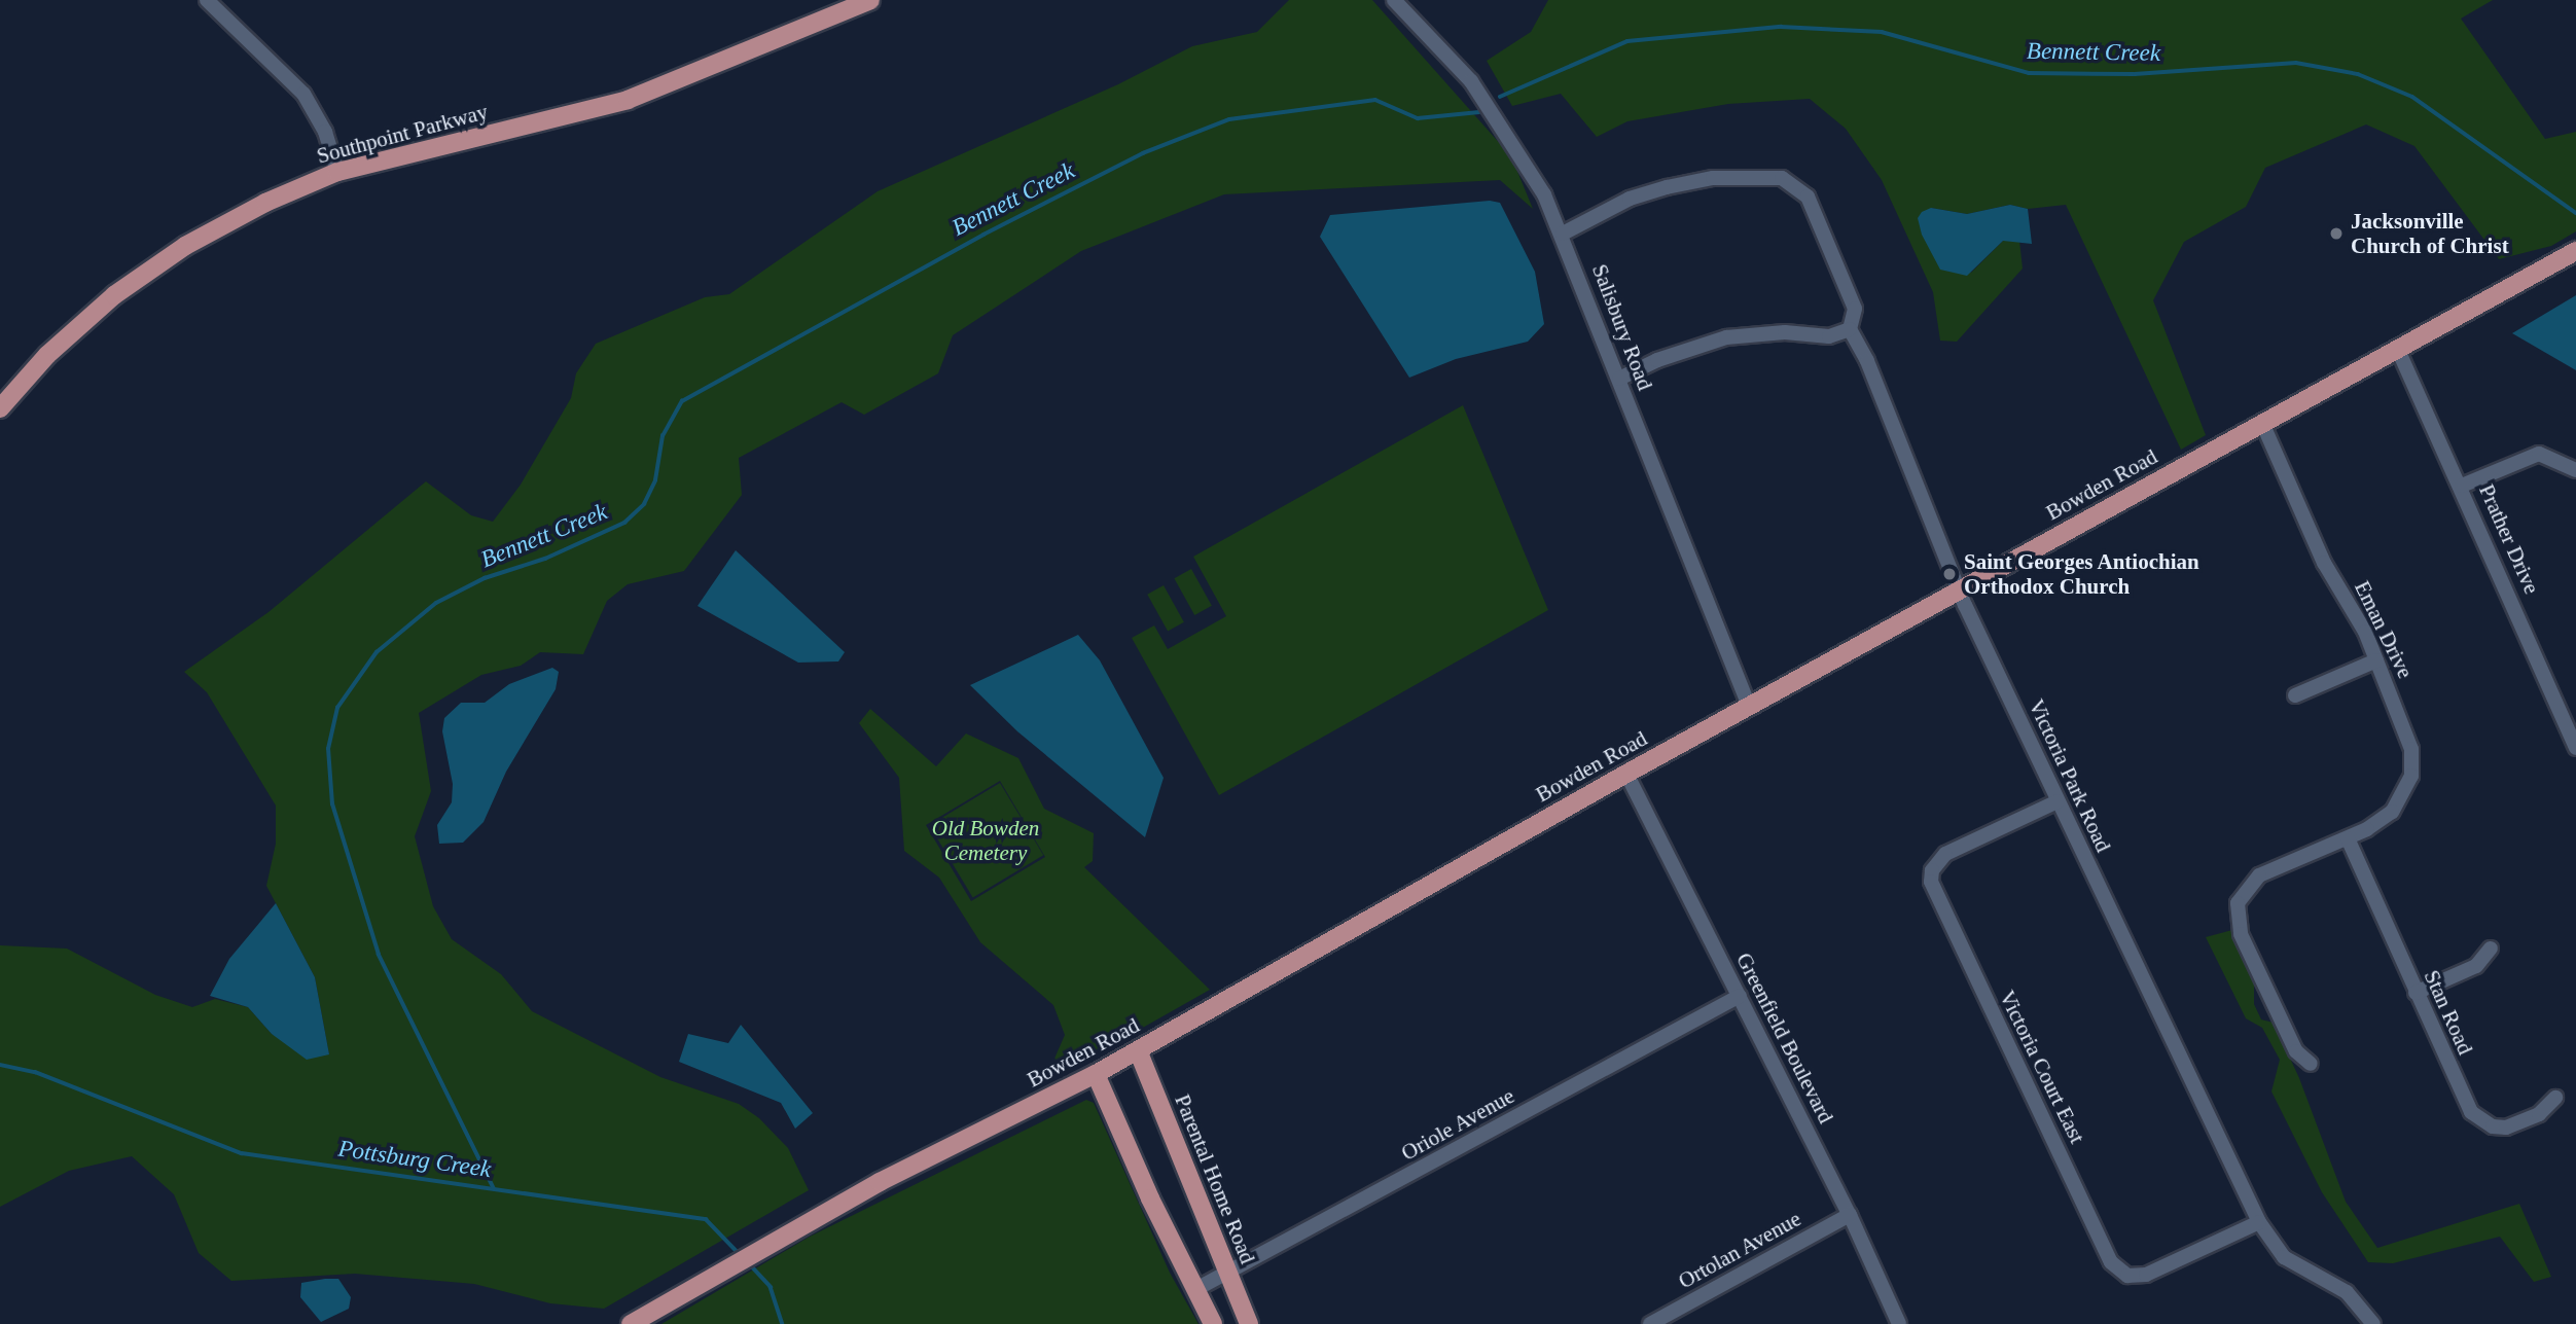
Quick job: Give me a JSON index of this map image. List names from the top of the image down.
{
  "streets": {
    "main road": ["Southpoint Parkway", "Bowden Road", "Parental Home Road"],
    "street": [
      "Salisbury Road",
      "Prather Drive",
      "Eman Drive",
      "Victoria Park Road",
      "Stan Road",
      "Greenfield Boulevard",
      "Victoria Court East",
      "Oriole Avenue",
      "Ortolan Avenue"
    ]
  },
  "crossings": [
    ["Salisbury Road", "Bowden Road"],
    ["Salisbury Road", "Victoria Park Road"],
    ["Bowden Road", "Prather Drive"],
    ["Bowden Road", "Eman Drive"],
    ["Bowden Road", "Victoria Park Road"],
    ["Bowden Road", "Greenfield Boulevard"],
    ["Bowden Road", "Parental Home Road"],
    ["Eman Drive", "Stan Road"],
    ["Victoria Park Road", "Victoria Court East"],
    ["Greenfield Boulevard", "Oriole Avenue"],
    ["Greenfield Boulevard", "Ortolan Avenue"],
    ["Oriole Avenue", "Parental Home Road"]
  ],
  "water": ["Bennett Creek", "Pottsburg Creek"],
  "parks": ["Old Bowden Cemetery"],
  "places": ["Jacksonville Church of Christ", "Saint Georges Antiochian Orthodox Church"]
}
